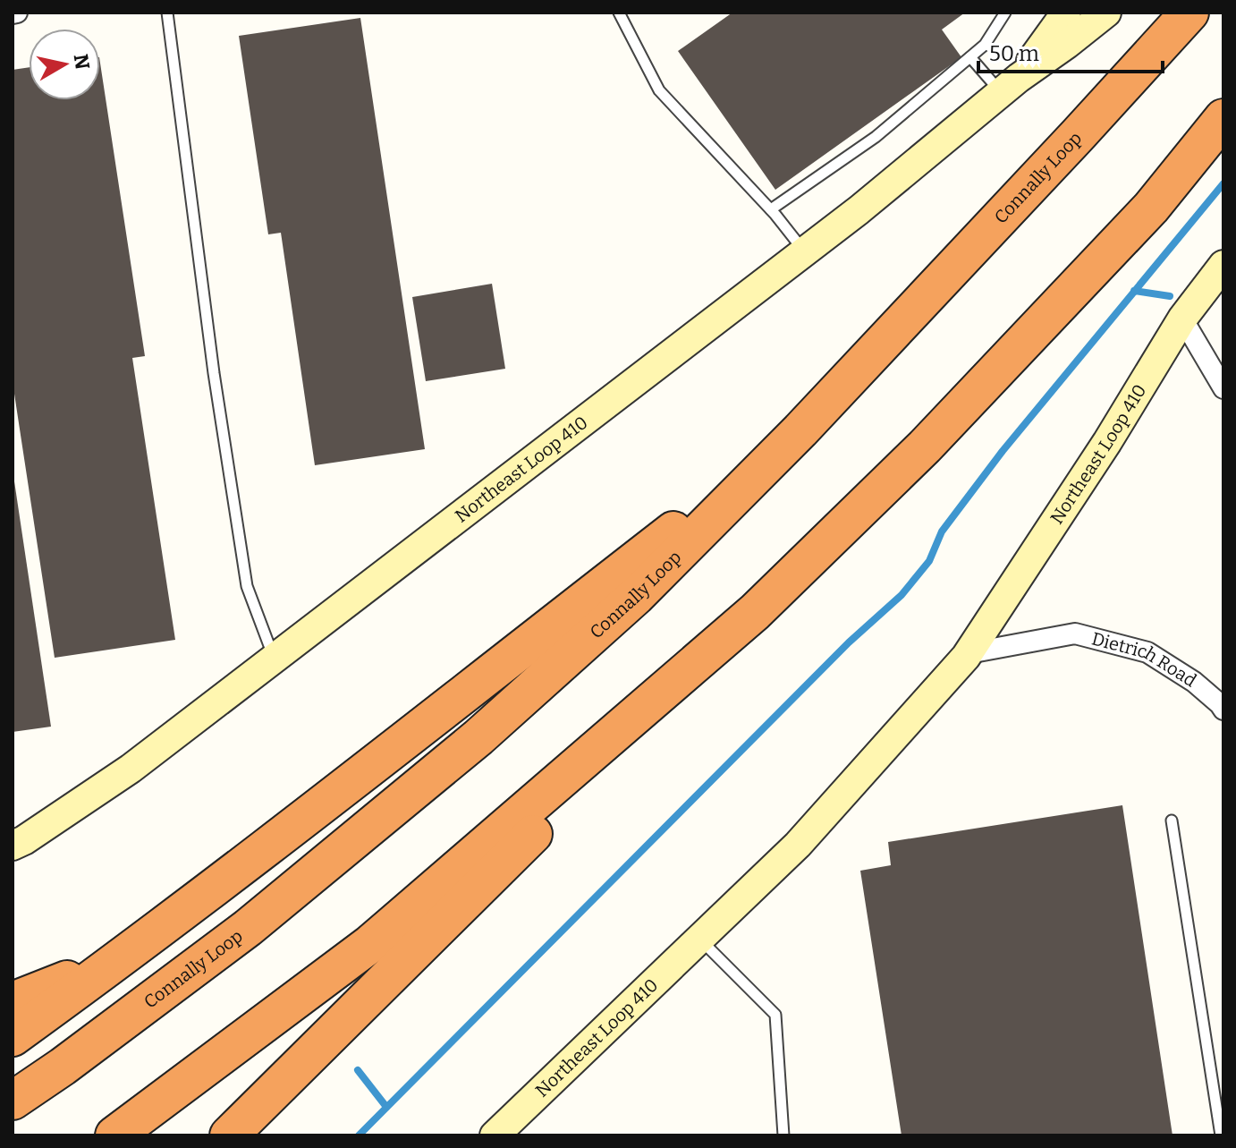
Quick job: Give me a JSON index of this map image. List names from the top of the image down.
{
  "streets": {
    "highway": ["Connally Loop"],
    "main road": ["Northeast Loop 410"],
    "street": ["Dietrich Road"]
  },
  "crossings": [
    ["Northeast Loop 410", "Dietrich Road"]
  ],
  "scale_bar": "50 m",
  "north": "right"
}
